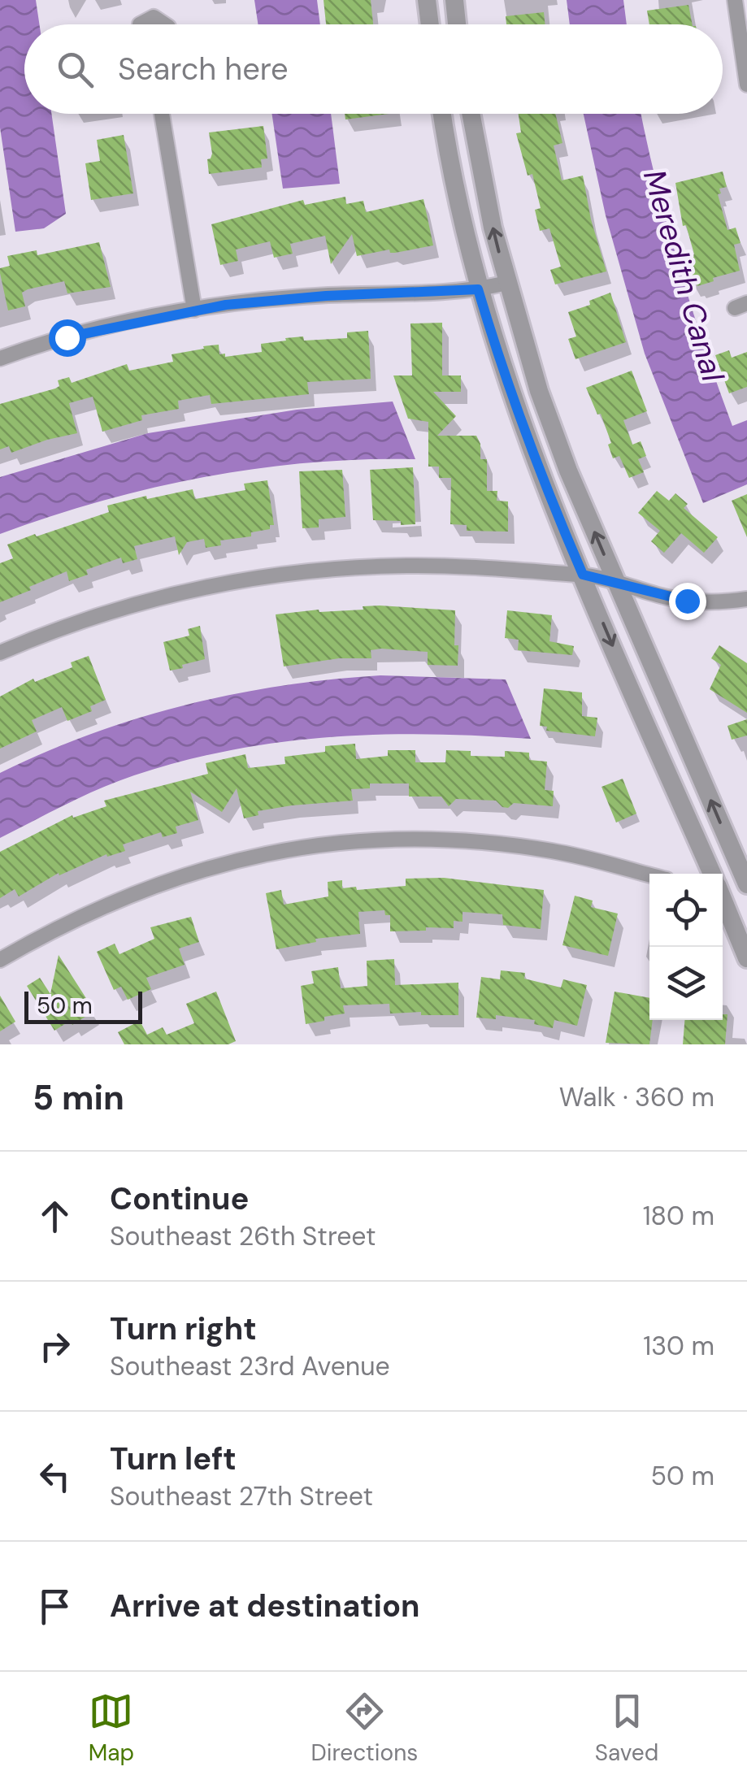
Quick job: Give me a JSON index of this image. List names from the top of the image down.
{
  "water": ["Meredith Canal"],
  "scale_bar": "50 m",
  "page": {
    "search": "Search here",
    "scale": "50 m",
    "heading": ["5 min", "Walk · 360 m"],
    "list": [
      ["Continue", "Southeast 26th Street", "180 m"],
      ["Turn right", "Southeast 23rd Avenue", "130 m"],
      ["Turn left", "Southeast 27th Street", "50 m"],
      "Arrive at destination"
    ],
    "nav": ["Map", "Directions", "Saved"]
  }
}
